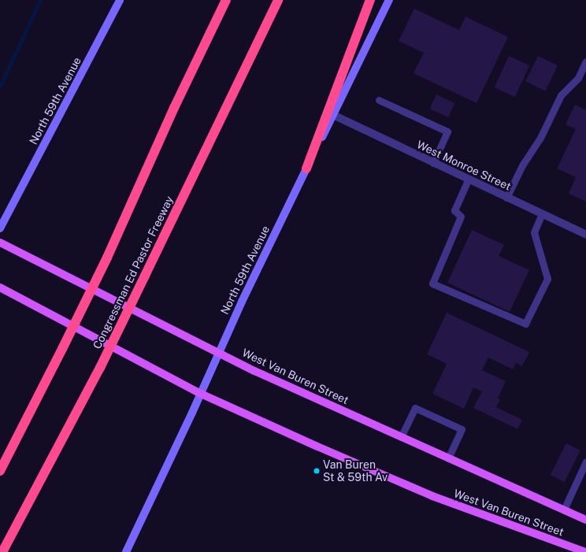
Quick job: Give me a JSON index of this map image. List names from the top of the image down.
{
  "streets": {
    "highway": ["Congressman Ed Pastor Freeway"],
    "main road": ["North 59th Avenue", "West Van Buren Street"],
    "street": ["West Monroe Street"]
  },
  "crossings": [
    ["North 59th Avenue", "West Monroe Street"],
    ["North 59th Avenue", "West Van Buren Street"]
  ],
  "places": ["Van Buren St & 59th Av"]
}
